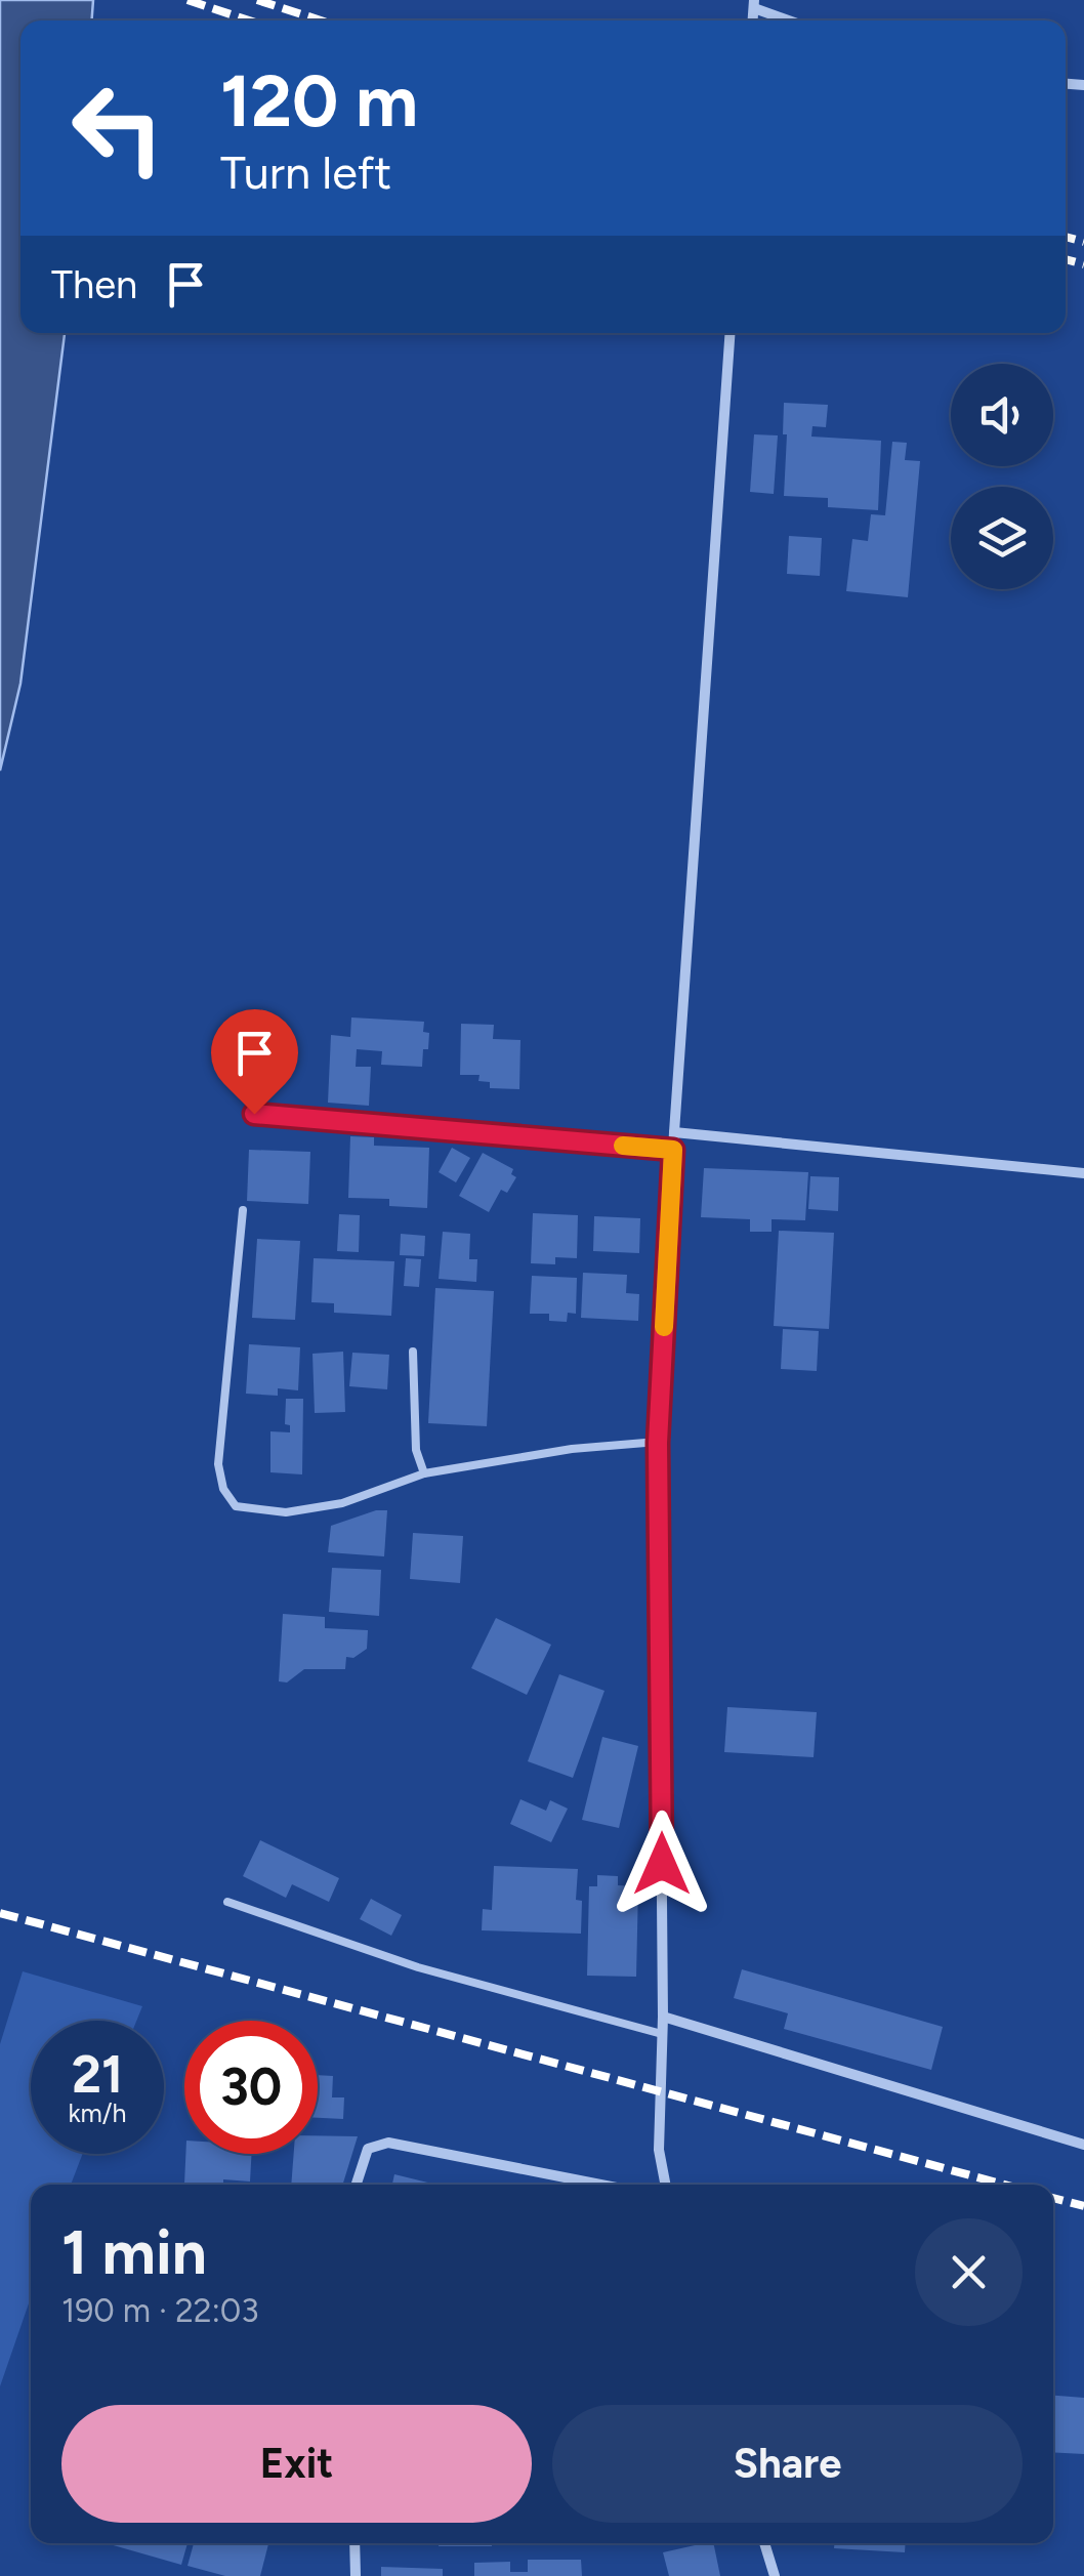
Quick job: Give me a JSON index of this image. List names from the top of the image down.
{
  "page": {
    "turn": ["120 m", "Turn left"],
    "then": "Then",
    "speed": "21 km/h",
    "limit": "30",
    "heading": ["1 min", "190 m · 22:03"],
    "buttons": ["Exit", "Share"]
  }
}
